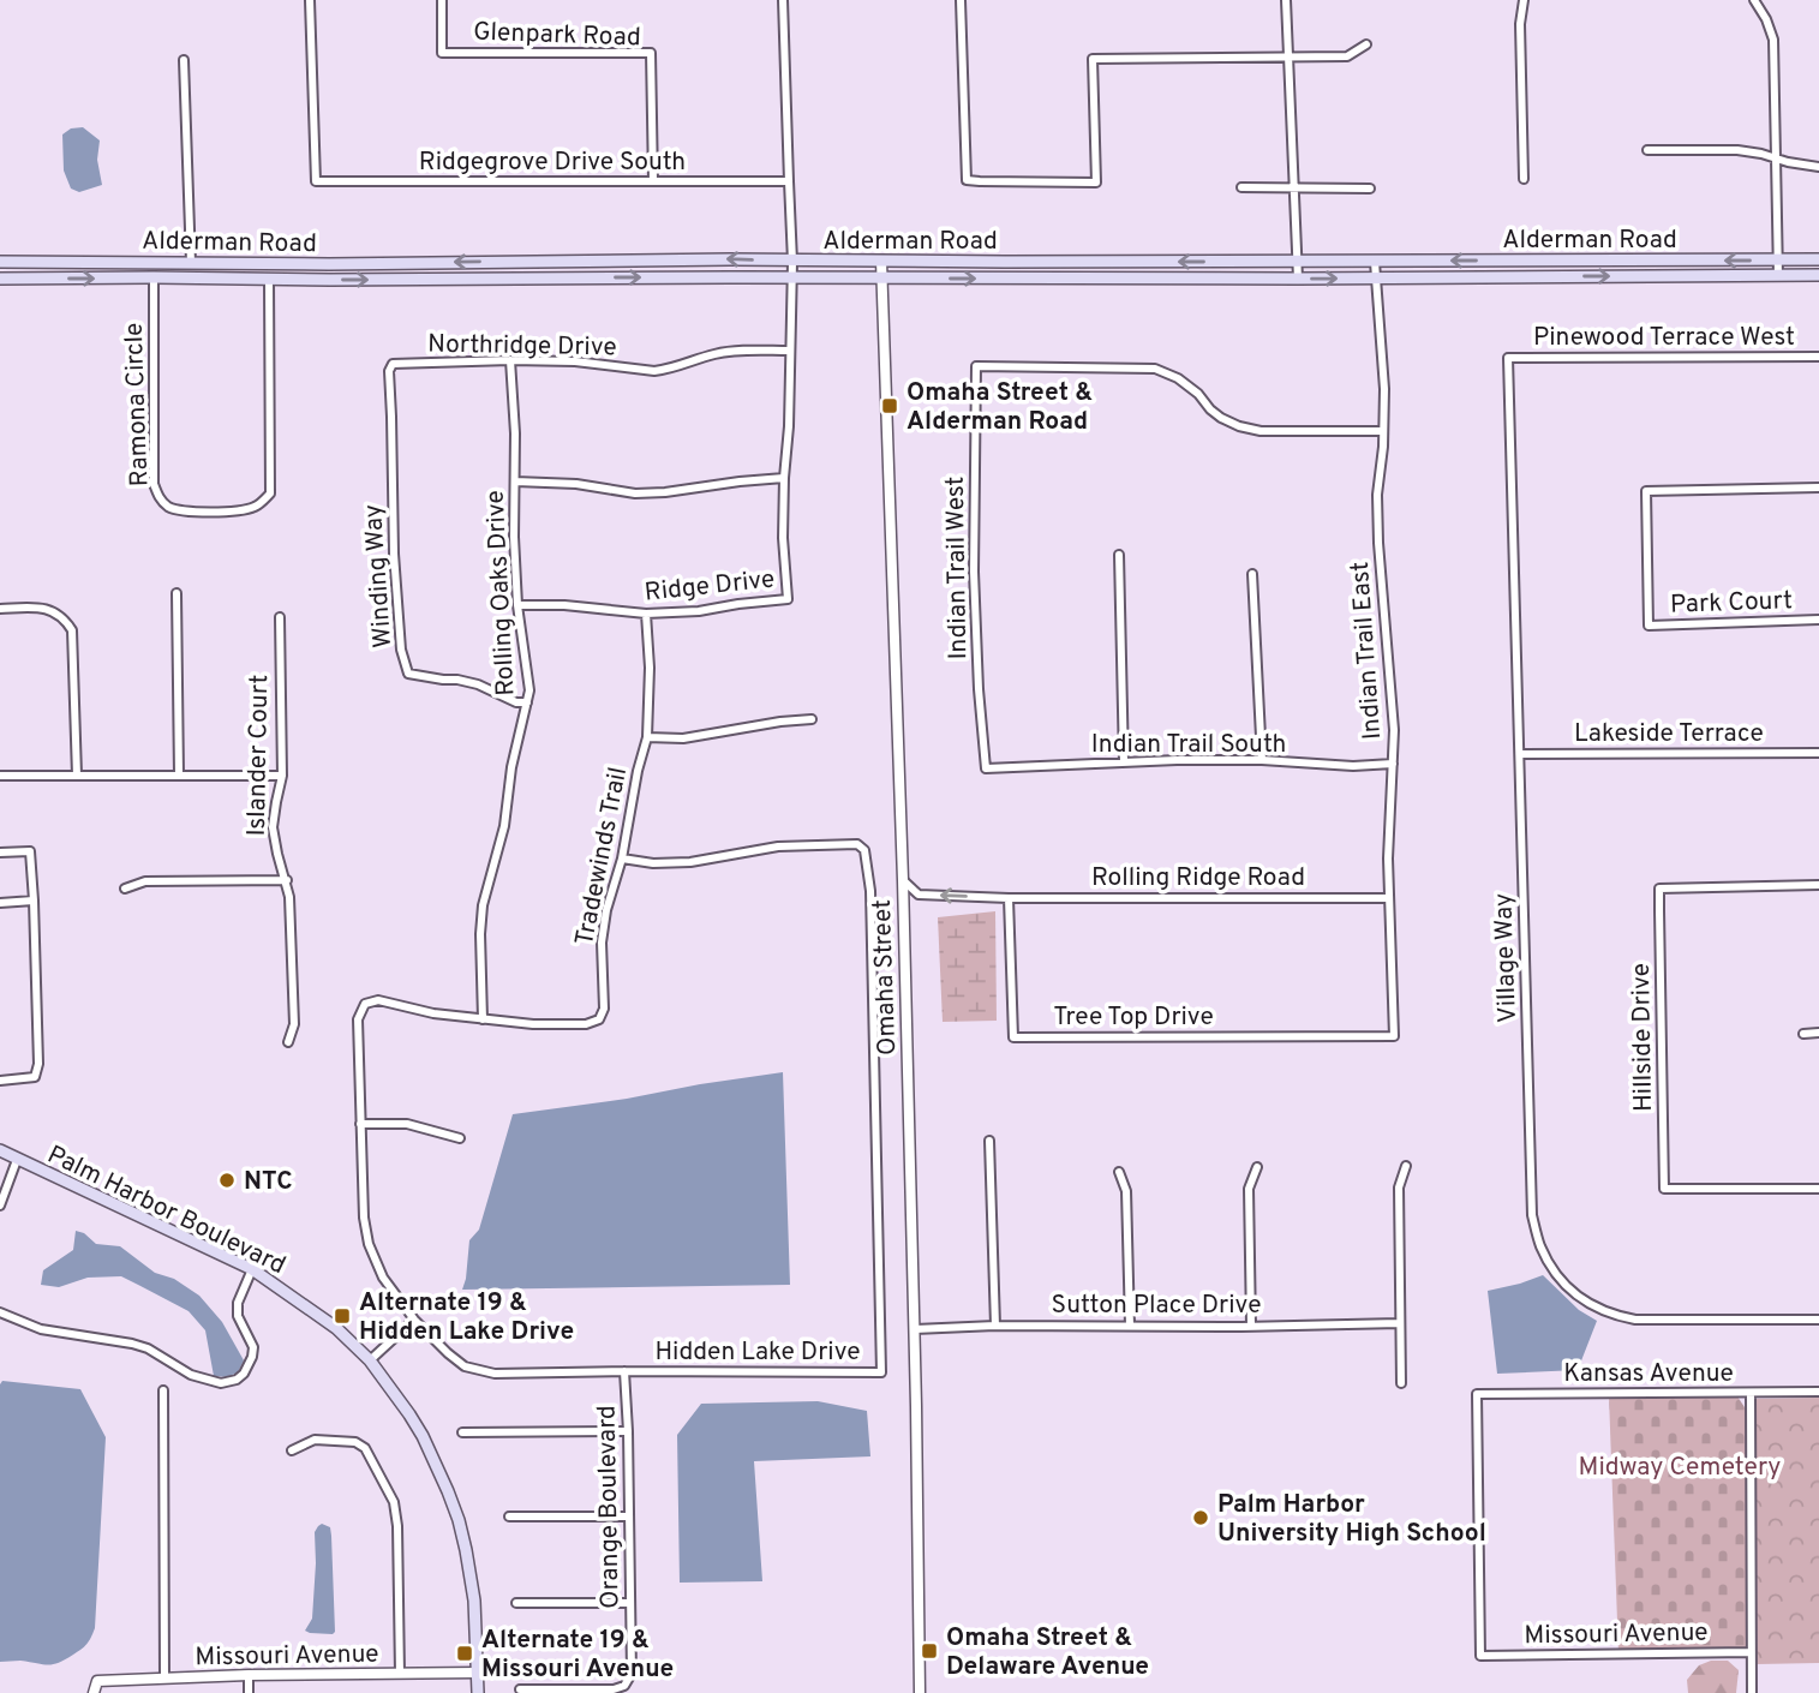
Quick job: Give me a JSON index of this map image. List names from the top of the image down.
{
  "streets": {
    "main road": ["Alderman Road", "Palm Harbor Boulevard"],
    "street": [
      "Glenpark Road",
      "Ridgegrove Drive South",
      "Pinewood Terrace West",
      "Northridge Drive",
      "Ramona Circle",
      "Indian Trail West",
      "Winding Way",
      "Ridge Drive",
      "Rolling Oaks Drive",
      "Park Court",
      "Indian Trail East",
      "Lakeside Terrace",
      "Indian Trail South",
      "Islander Court",
      "Tradewinds Trail",
      "Rolling Ridge Road",
      "Village Way",
      "Omaha Street",
      "Tree Top Drive",
      "Hillside Drive",
      "Sutton Place Drive",
      "Hidden Lake Drive",
      "Kansas Avenue",
      "Orange Boulevard",
      "Missouri Avenue"
    ]
  },
  "crossings": [
    ["Glenpark Road", "Ridgegrove Drive South"],
    ["Alderman Road", "Ramona Circle"],
    ["Alderman Road", "Indian Trail East"],
    ["Alderman Road", "Omaha Street"],
    ["Pinewood Terrace West", "Village Way"],
    ["Northridge Drive", "Winding Way"],
    ["Northridge Drive", "Rolling Oaks Drive"],
    ["Indian Trail West", "Indian Trail East"],
    ["Indian Trail West", "Indian Trail South"],
    ["Winding Way", "Rolling Oaks Drive"],
    ["Ridge Drive", "Rolling Oaks Drive"],
    ["Ridge Drive", "Tradewinds Trail"],
    ["Rolling Oaks Drive", "Tradewinds Trail"],
    ["Indian Trail East", "Indian Trail South"],
    ["Indian Trail East", "Rolling Ridge Road"],
    ["Indian Trail East", "Tree Top Drive"],
    ["Lakeside Terrace", "Village Way"],
    ["Tradewinds Trail", "Hidden Lake Drive"],
    ["Rolling Ridge Road", "Omaha Street"],
    ["Rolling Ridge Road", "Tree Top Drive"],
    ["Omaha Street", "Sutton Place Drive"],
    ["Palm Harbor Boulevard", "Missouri Avenue"],
    ["Hidden Lake Drive", "Orange Boulevard"],
    ["Kansas Avenue", "Missouri Avenue"]
  ],
  "parks": ["Midway Cemetery"],
  "places": {
    "transit": [
      "Omaha Street & Alderman Road",
      "Alternate 19 & Hidden Lake Drive",
      "Omaha Street & Delaware Avenue",
      "Alternate 19 & Missouri Avenue"
    ],
    "other": ["NTC", "Palm Harbor University High School"]
  }
}
